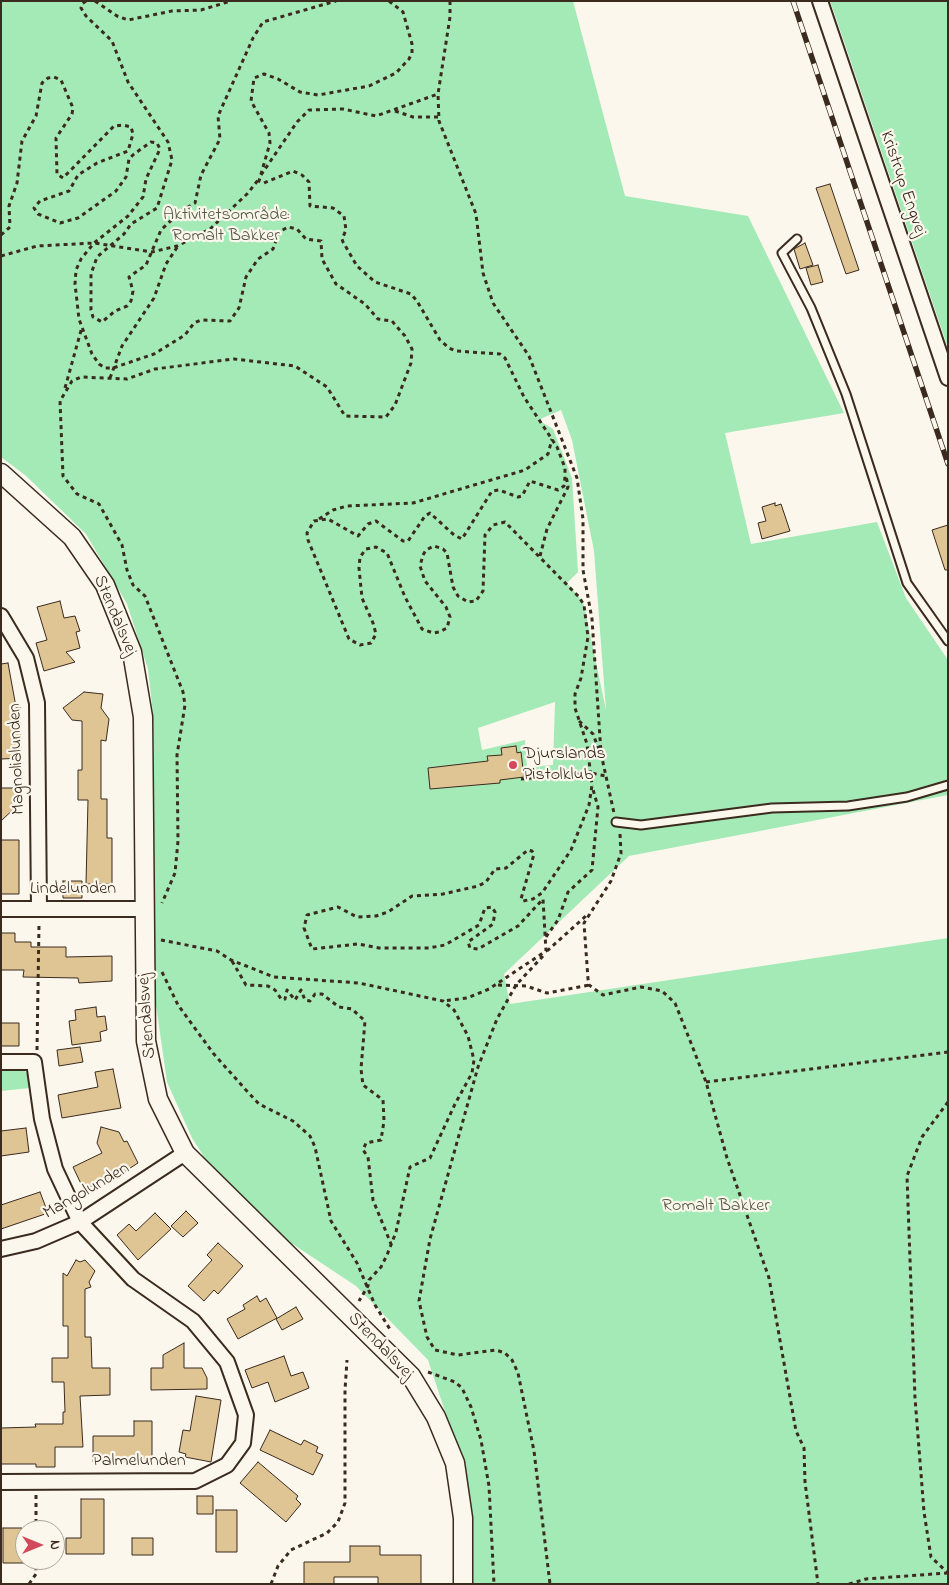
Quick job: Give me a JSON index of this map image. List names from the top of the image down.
{
  "streets": {
    "street": [
      "Kristrup Engvej",
      "Stendalsvej",
      "Magnolialunden",
      "Lindelunden",
      "Mangolunden",
      "Palmelunden"
    ]
  },
  "crossings": [
    ["Stendalsvej", "Lindelunden"],
    ["Stendalsvej", "Mangolunden"],
    ["Magnolialunden", "Lindelunden"],
    ["Mangolunden", "Palmelunden"]
  ],
  "parks": ["Aktivitetsområde: Romalt Bakker", "Romalt Bakker"],
  "places": ["Djurslands Pistolklub"],
  "north": "right"
}
